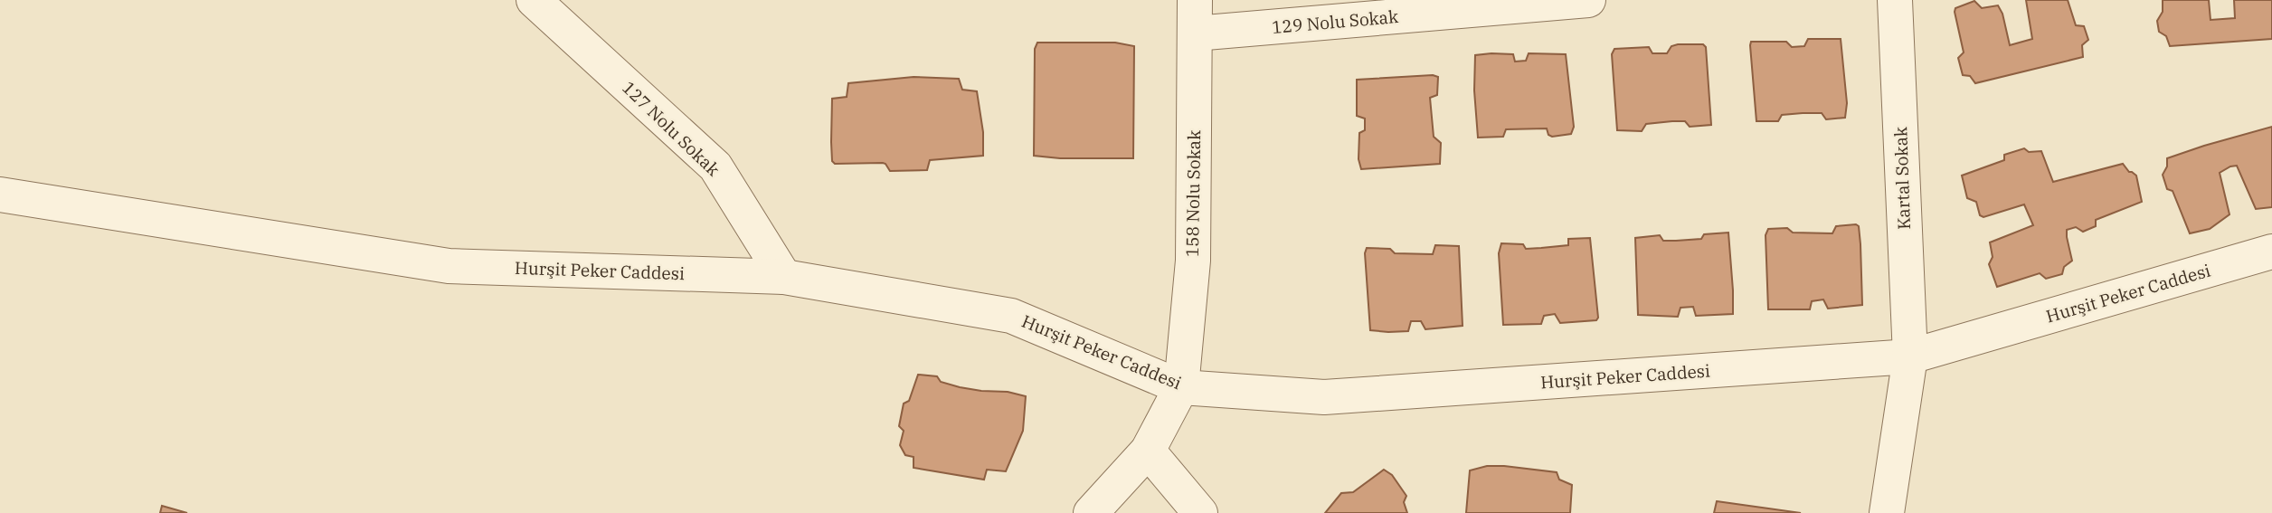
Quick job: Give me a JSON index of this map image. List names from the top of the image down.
{
  "streets": {
    "street": [
      "129 Nolu Sokak",
      "127 Nolu Sokak",
      "Kartal Sokak",
      "158 Nolu Sokak",
      "Hurşit Peker Caddesi"
    ]
  },
  "crossings": [
    ["129 Nolu Sokak", "158 Nolu Sokak"],
    ["127 Nolu Sokak", "Hurşit Peker Caddesi"],
    ["Kartal Sokak", "Hurşit Peker Caddesi"],
    ["158 Nolu Sokak", "Hurşit Peker Caddesi"]
  ]
}
